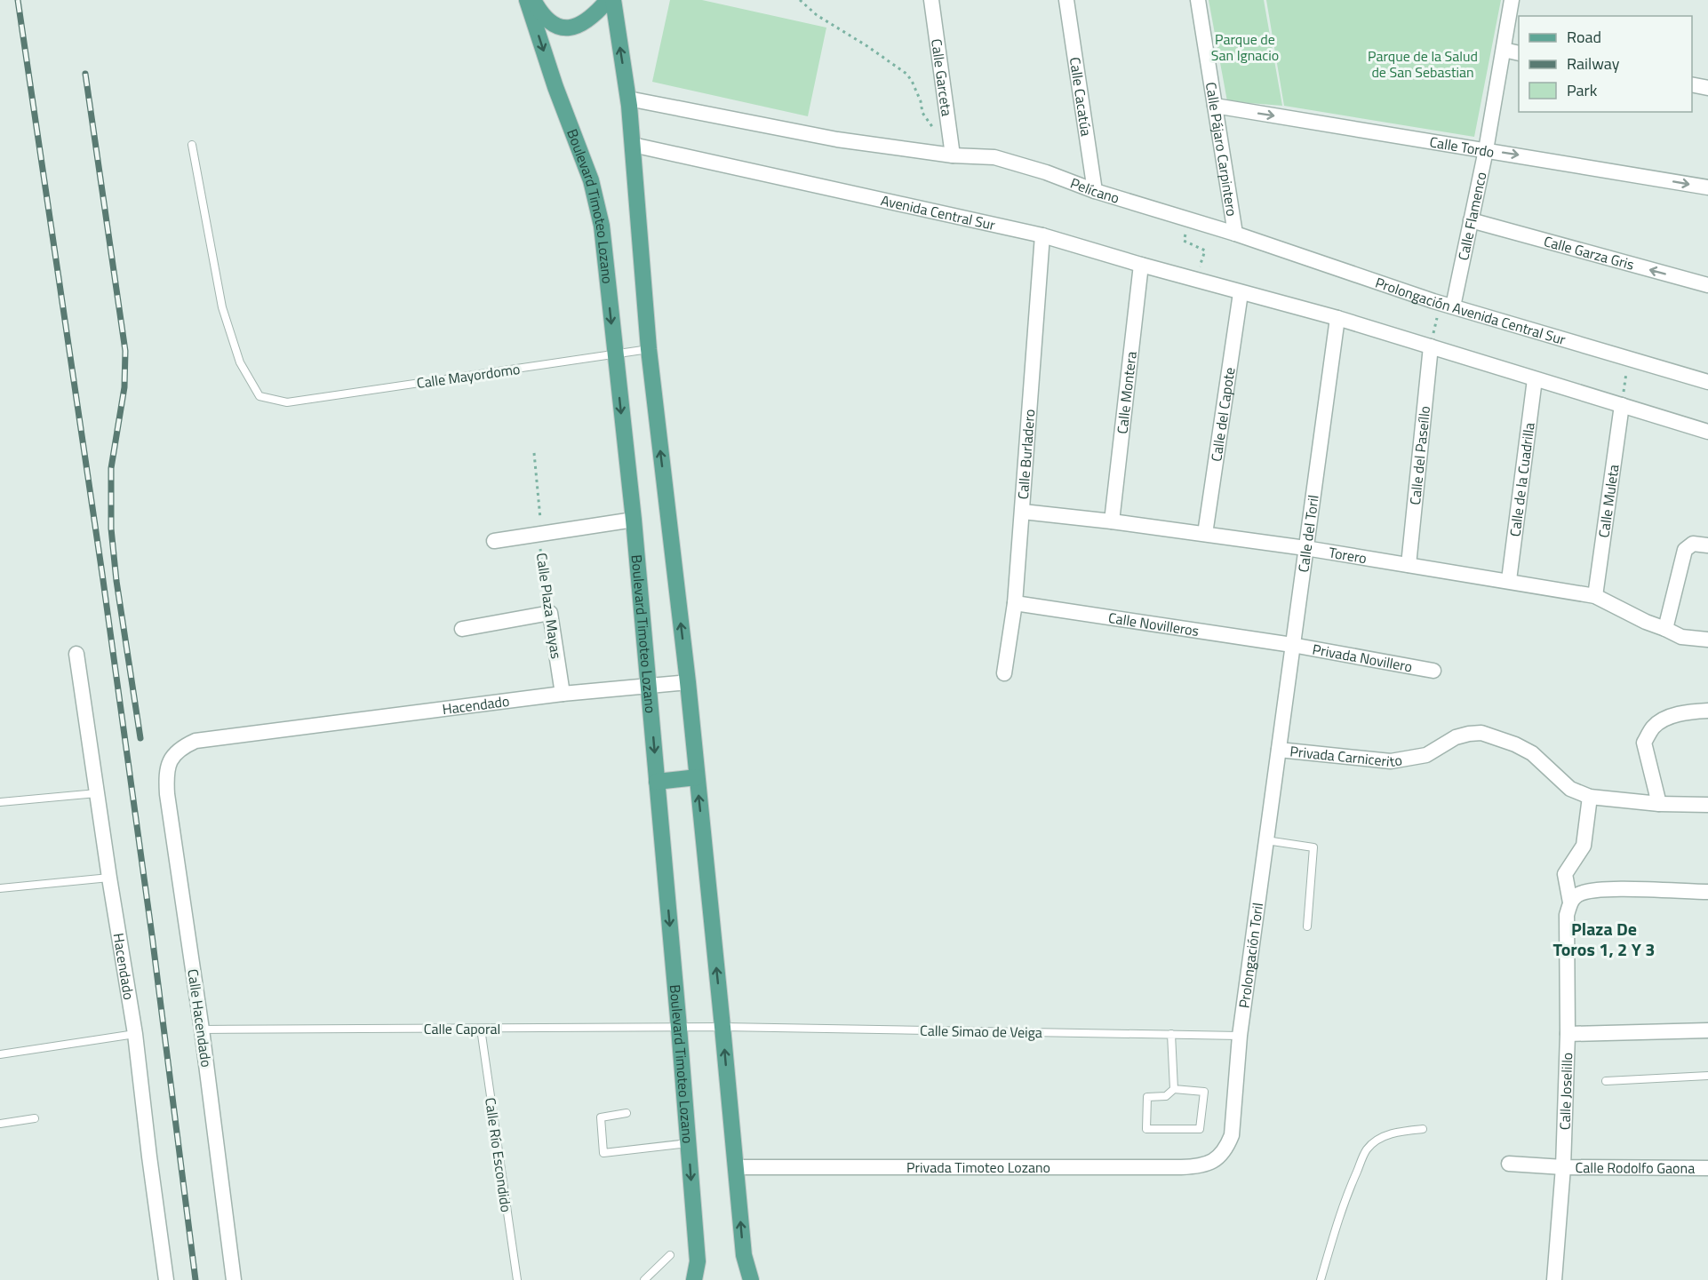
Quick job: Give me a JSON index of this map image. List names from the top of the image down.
{
  "streets": {
    "main road": ["Boulevard Timoteo Lozano"],
    "street": [
      "Calle Garceta",
      "Calle Cacatúa",
      "Calle Tordo",
      "Calle Pájaro Carpintero",
      "Pelícano",
      "Avenida Central Sur",
      "Calle Flamenco",
      "Calle Garza Gris",
      "Prolongación Avenida Central Sur",
      "Calle Montera",
      "Calle del Capote",
      "Calle Burladero",
      "Calle del Paseíllo",
      "Calle de la Cuadrilla",
      "Calle Muleta",
      "Calle del Toril",
      "Torero",
      "Calle Plaza Mayas",
      "Calle Novilleros",
      "Privada Novillero",
      "Hacendado",
      "Privada Carnicerito",
      "Prolongación Toril",
      "Calle Hacendado",
      "Calle Joselillo",
      "Privada Timoteo Lozano",
      "Calle Rodolfo Gaona"
    ],
    "lane": [
      "Calle Mayordomo",
      "Calle Caporal",
      "Calle Simao de Veiga",
      "Calle Río Escondido"
    ]
  },
  "crossings": [
    ["Calle Garceta", "Pelícano"],
    ["Calle Cacatúa", "Pelícano"],
    ["Calle Tordo", "Calle Pájaro Carpintero"],
    ["Calle Tordo", "Calle Flamenco"],
    ["Calle Pájaro Carpintero", "Pelícano"],
    ["Calle Pájaro Carpintero", "Prolongación Avenida Central Sur"],
    ["Pelícano", "Prolongación Avenida Central Sur"],
    ["Boulevard Timoteo Lozano", "Calle Mayordomo"],
    ["Boulevard Timoteo Lozano", "Hacendado"],
    ["Boulevard Timoteo Lozano", "Calle Caporal"],
    ["Avenida Central Sur", "Calle Montera"],
    ["Avenida Central Sur", "Calle del Capote"],
    ["Avenida Central Sur", "Calle Burladero"],
    ["Calle Flamenco", "Calle Garza Gris"],
    ["Calle Flamenco", "Prolongación Avenida Central Sur"],
    ["Calle Montera", "Torero"],
    ["Calle del Capote", "Torero"],
    ["Calle Burladero", "Torero"],
    ["Calle Burladero", "Calle Novilleros"],
    ["Calle del Paseíllo", "Torero"],
    ["Calle de la Cuadrilla", "Torero"],
    ["Calle Muleta", "Torero"],
    ["Calle del Toril", "Torero"],
    ["Calle del Toril", "Calle Novilleros"],
    ["Calle del Toril", "Privada Novillero"],
    ["Calle del Toril", "Privada Carnicerito"],
    ["Calle del Toril", "Prolongación Toril"],
    ["Calle Plaza Mayas", "Hacendado"],
    ["Calle Novilleros", "Privada Novillero"],
    ["Hacendado", "Calle Hacendado"],
    ["Privada Carnicerito", "Prolongación Toril"],
    ["Privada Carnicerito", "Calle Joselillo"],
    ["Prolongación Toril", "Calle Simao de Veiga"],
    ["Prolongación Toril", "Privada Timoteo Lozano"],
    ["Calle Hacendado", "Calle Caporal"],
    ["Calle Caporal", "Calle Simao de Veiga"],
    ["Calle Caporal", "Calle Río Escondido"],
    ["Calle Joselillo", "Calle Rodolfo Gaona"]
  ],
  "one_way": ["Calle Tordo", "Calle Garza Gris"],
  "districts": ["Plaza De Toros 1, 2 Y 3"],
  "parks": ["Parque de San Ignacio", "Parque de la Salud de San Sebastian"],
  "legend": ["Road", "Railway", "Park"]
}
